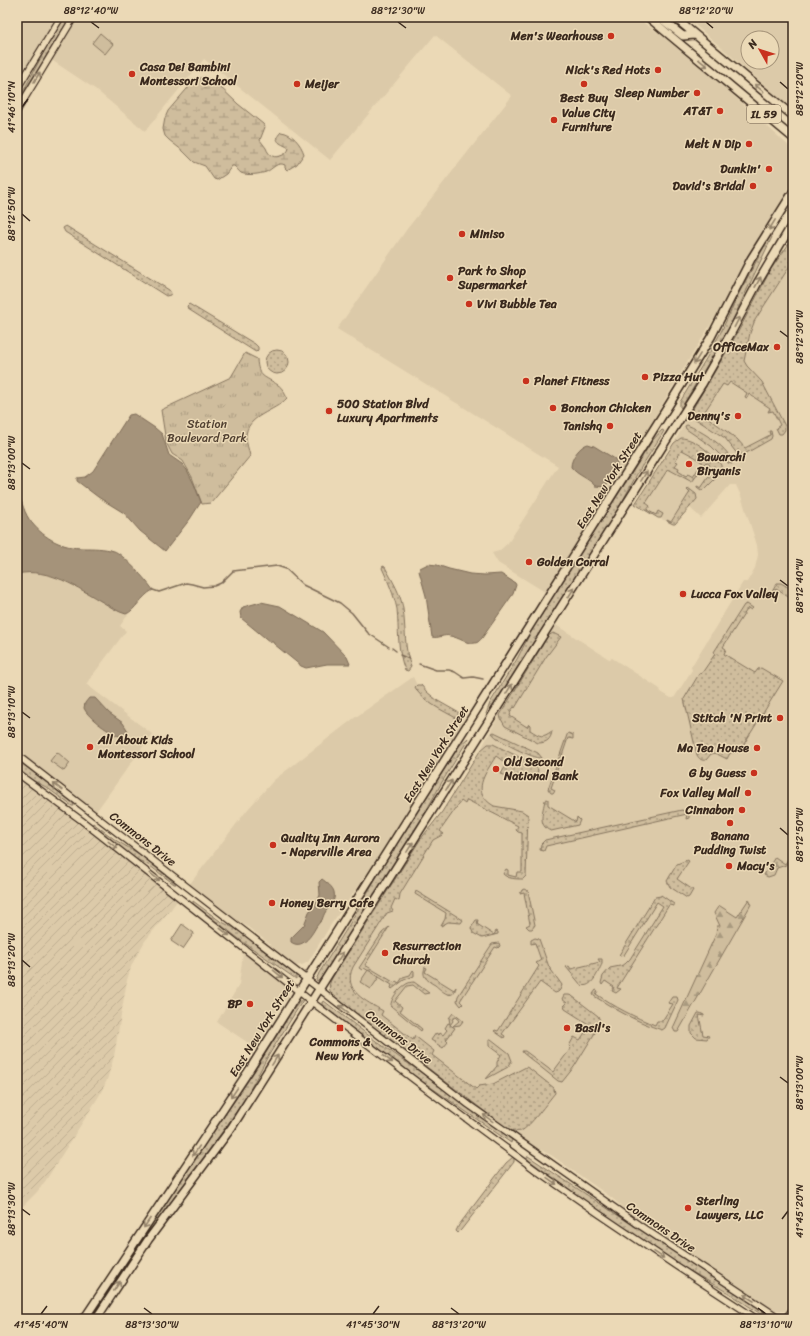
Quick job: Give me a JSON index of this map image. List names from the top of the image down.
{
  "streets": {
    "main road": ["IL 59", "East New York Street"],
    "street": ["Commons Drive"]
  },
  "crossings": [
    ["East New York Street", "Commons Drive"]
  ],
  "parks": ["Station Boulevard Park"],
  "places": {
    "other": [
      "Men's Wearhouse",
      "Nick's Red Hots",
      "Casa Dei Bambini Montessori School",
      "Meijer",
      "Best Buy",
      "Sleep Number",
      "AT&T",
      "Value City Furniture",
      "Melt N Dip",
      "Dunkin'",
      "David's Bridal",
      "Miniso",
      "Park to Shop Supermarket",
      "Vivi Bubble Tea",
      "OfficeMax",
      "Pizza Hut",
      "Planet Fitness",
      "Bonchon Chicken",
      "500 Station Blvd Luxury Apartments",
      "Denny's",
      "Tanishq",
      "Bawarchi Biryanis",
      "Golden Corral",
      "Lucca Fox Valley",
      "Stitch 'N Print",
      "All About Kids Montessori School",
      "Ma Tea House",
      "Old Second National Bank",
      "G by Guess",
      "Fox Valley Mall",
      "Cinnabon",
      "Banana Pudding Twist",
      "Quality Inn Aurora - Naperville Area",
      "Macy's",
      "Honey Berry Cafe",
      "Resurrection Church",
      "BP",
      "Basil's",
      "Sterling Lawyers, LLC"
    ],
    "transit": ["Commons & New York"]
  },
  "north": "top left",
  "coordinates": [
    "88°12'40\"W",
    "88°12'30\"W",
    "88°12'20\"W",
    "41°46'10\"N",
    "88°12'50\"W",
    "88°13'00\"W",
    "88°13'10\"W",
    "88°13'20\"W",
    "88°13'30\"W",
    "41°45'20\"N",
    "41°45'40\"N",
    "41°45'30\"N"
  ]
}
